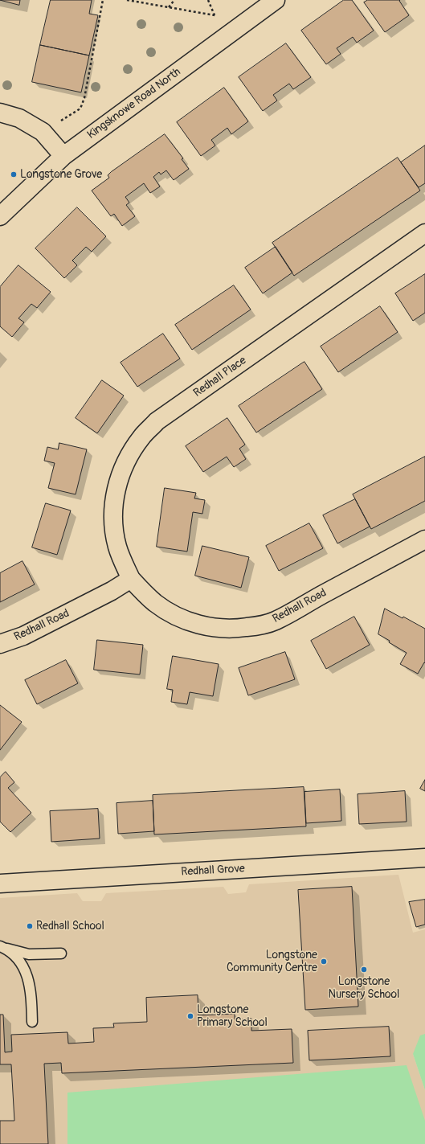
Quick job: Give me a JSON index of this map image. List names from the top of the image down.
{
  "streets": {
    "street": [
      "Kingsknowe Road North",
      "Redhall Place",
      "Redhall Road",
      "Redhall Grove"
    ]
  },
  "crossings": [
    ["Redhall Place", "Redhall Road"]
  ],
  "places": [
    "Longstone Grove",
    "Redhall School",
    "Longstone Community Centre",
    "Longstone Nursery School",
    "Longstone Primary School"
  ]
}
